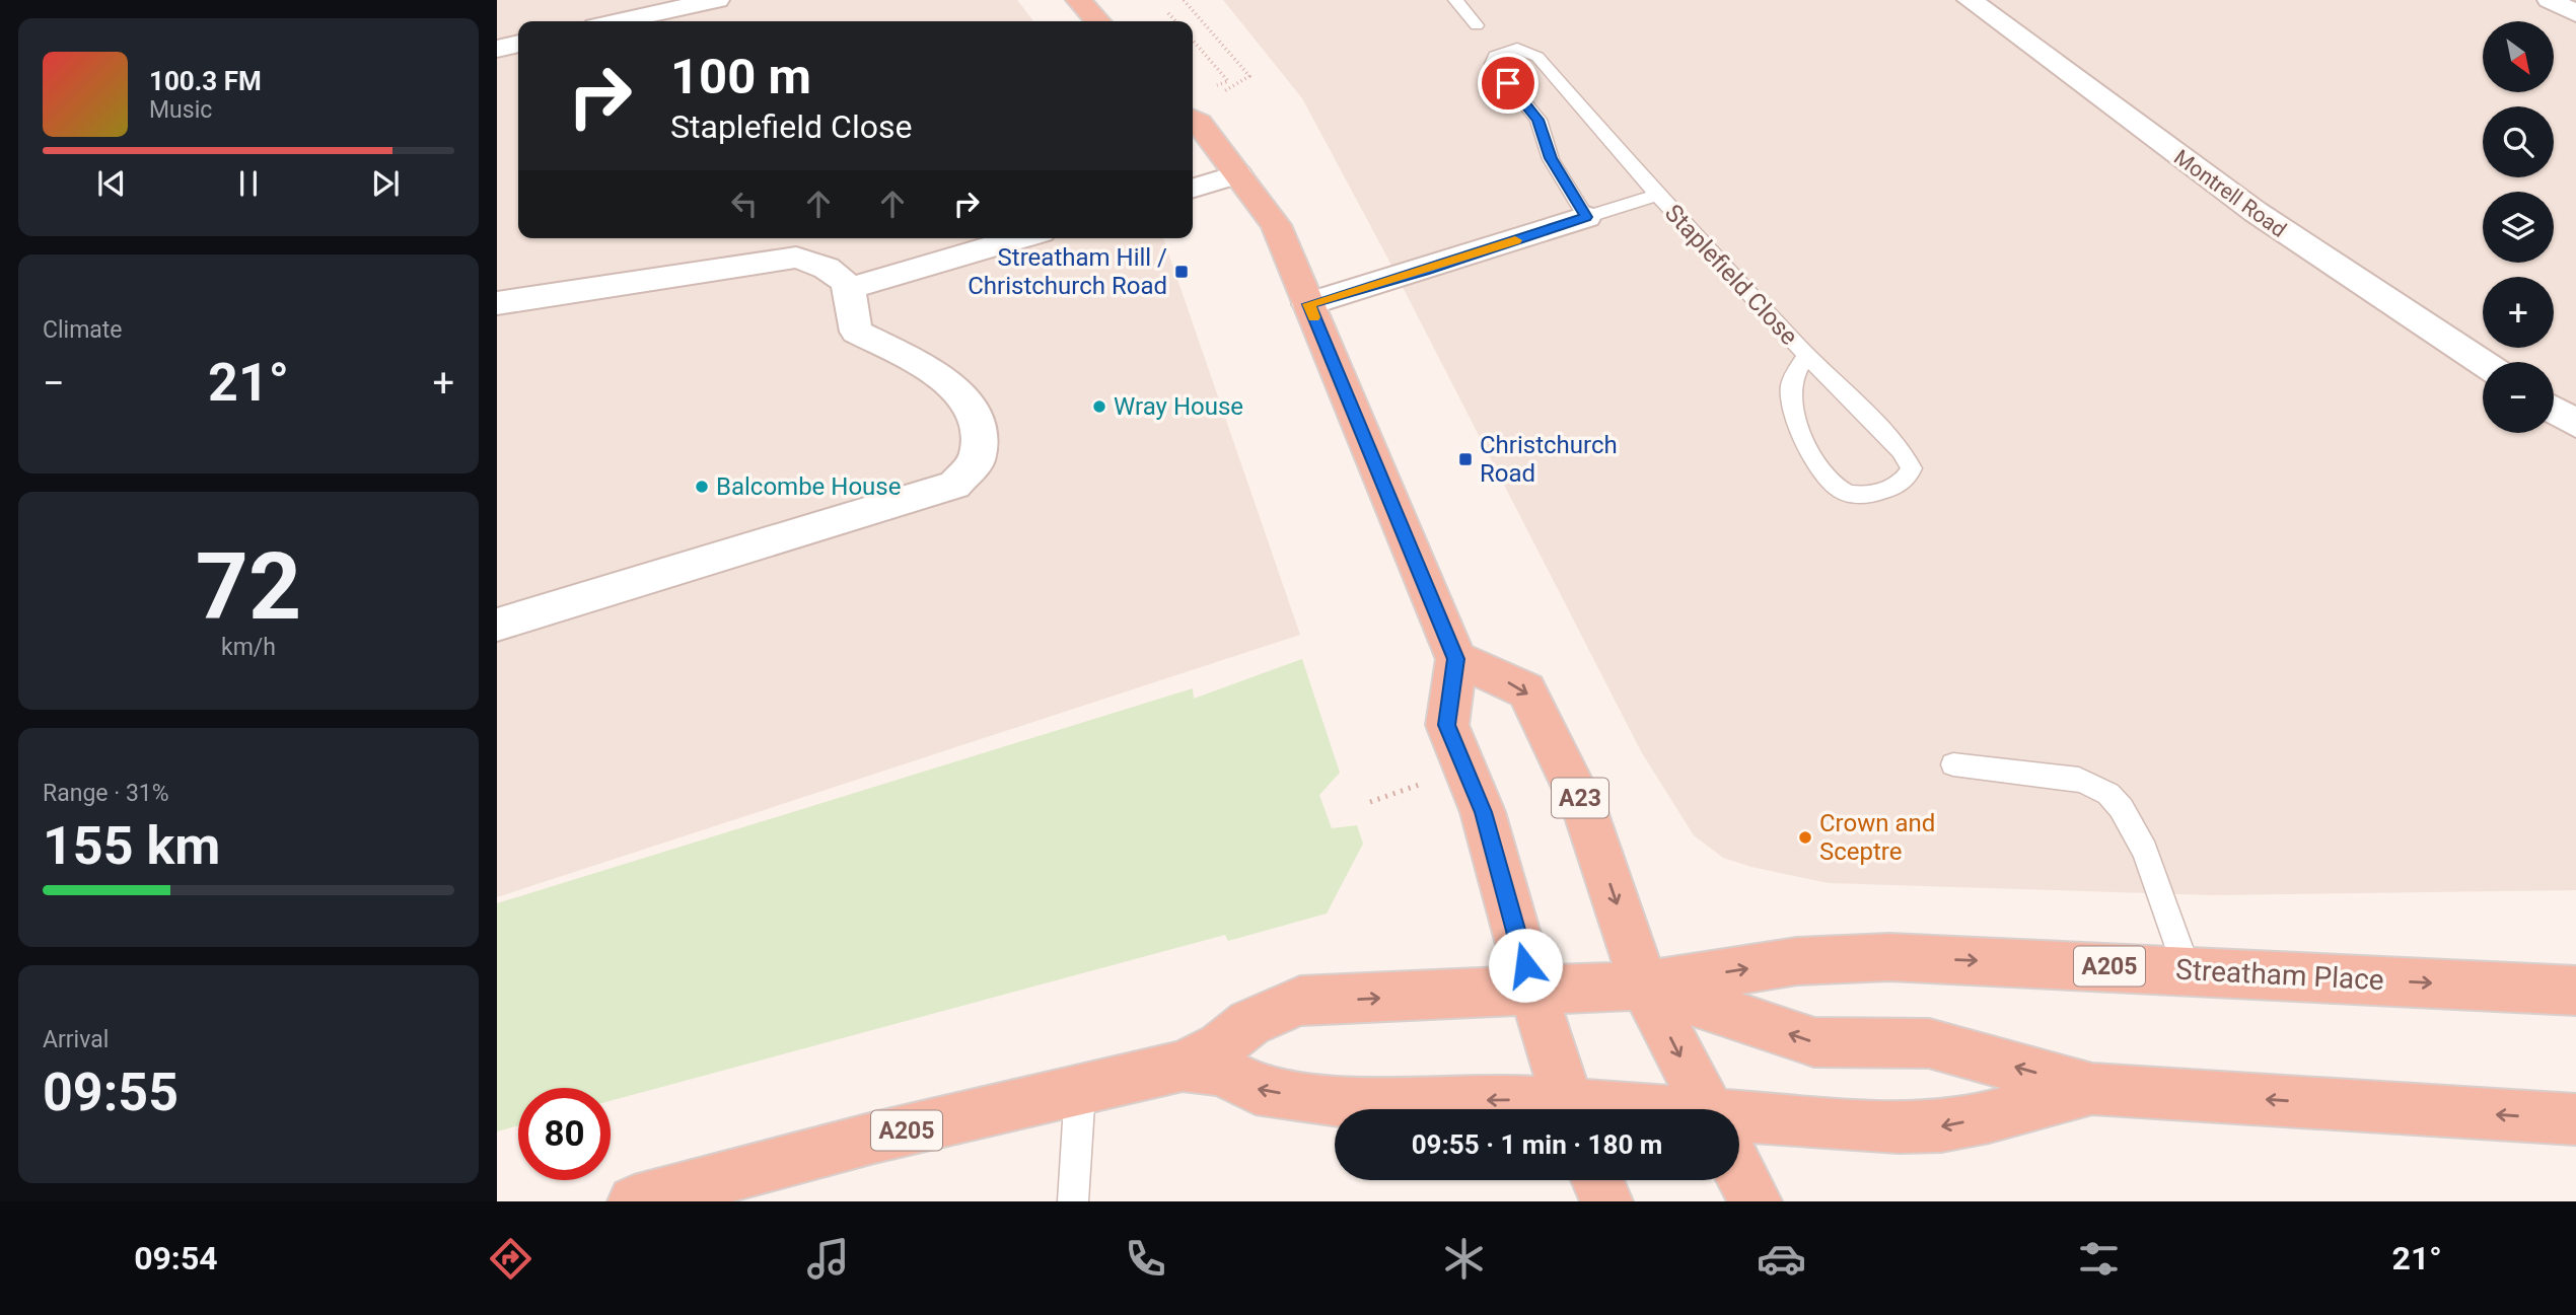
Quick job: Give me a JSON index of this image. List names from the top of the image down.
{
  "streets": {
    "highway": ["A23", "A205", "Streatham Place"],
    "street": ["Montrell Road", "Staplefield Close"]
  },
  "crossings": [
    ["A23", "A205"],
    ["A23", "Streatham Place"],
    ["A205", "Streatham Place"]
  ],
  "places": {
    "transit": ["Streatham Hill / Christchurch Road", "Christchurch Road"],
    "other": ["Wray House", "Balcombe House", "Crown and Sceptre"]
  },
  "north": "bottom right",
  "page": {
    "map_buttons": ["+", "−"],
    "turn": ["100 m", "Staplefield Close"],
    "song": ["100.3 FM", "Music"],
    "tile": [
      "Climate",
      ["72", "km/h"],
      ["Range · 31%", "155 km"],
      ["Arrival", "09:55"]
    ],
    "heat": ["−", "21°", "+"],
    "limit": "80",
    "trip": "09:55 · 1 min · 180 m",
    "tabs": ["09:54", "21°"]
  }
}
